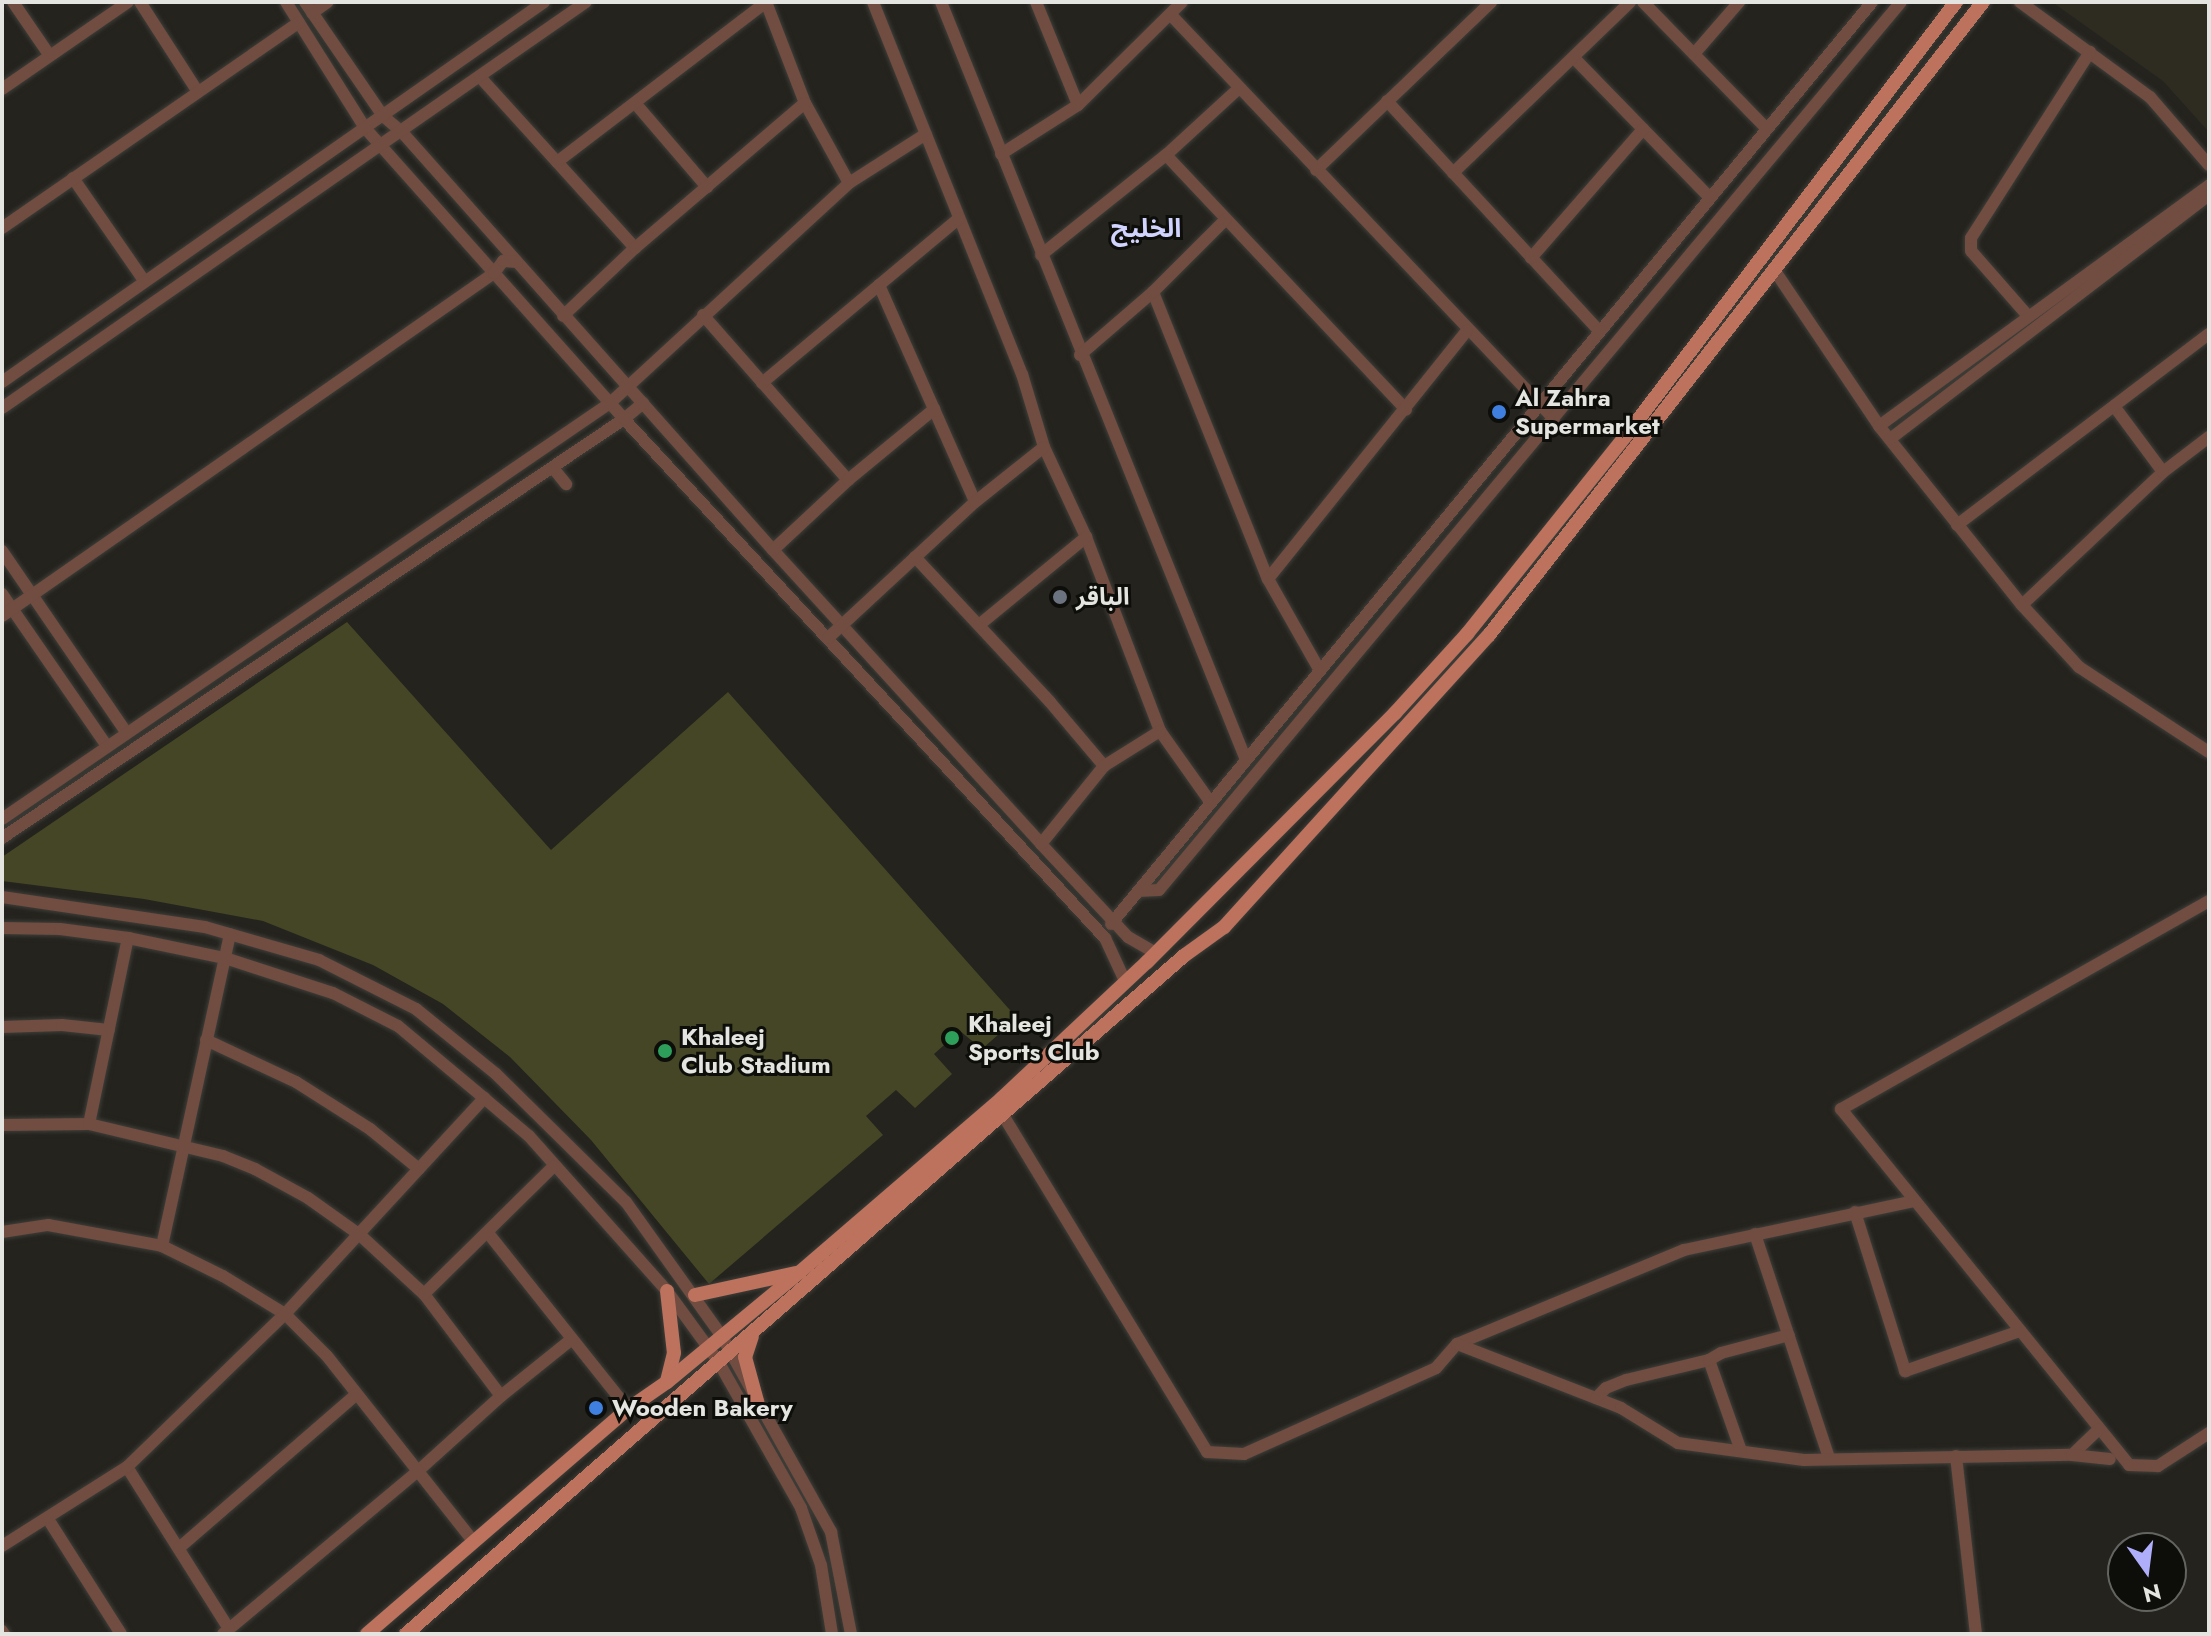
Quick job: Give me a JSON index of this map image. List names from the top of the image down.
{
  "districts": ["الخليج"],
  "places": [
    "Al Zahra Supermarket",
    "الباقر",
    "Khaleej Sports Club",
    "Khaleej Club Stadium",
    "Wooden Bakery"
  ],
  "north": "bottom"
}
